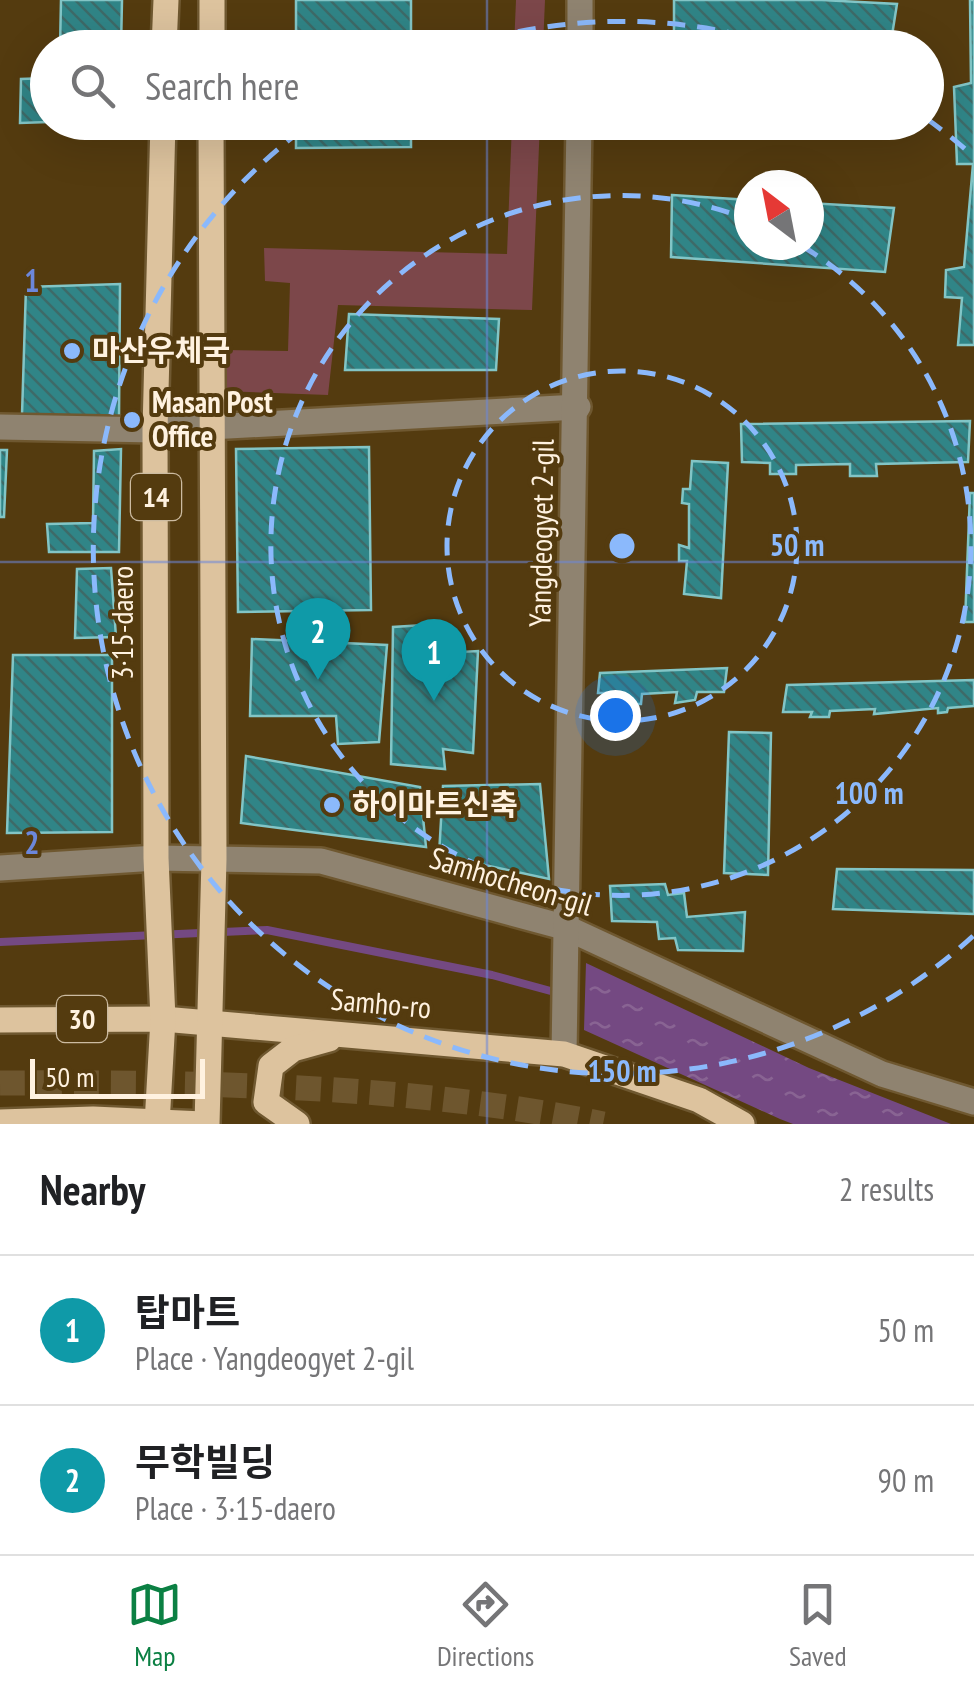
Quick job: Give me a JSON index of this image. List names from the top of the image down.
{
  "streets": {
    "main road": [
      "14",
      "3·15-daero",
      "Samho-ro",
      "30"
    ],
    "street": ["Yangdeogyet 2-gil", "Samhocheon-gil"]
  },
  "crossings": [
    ["14", "Samhocheon-gil"],
    ["14", "Samho-ro"],
    ["Yangdeogyet 2-gil", "Samhocheon-gil"],
    ["Yangdeogyet 2-gil", "Samho-ro"],
    ["3·15-daero", "Samhocheon-gil"],
    ["3·15-daero", "Samho-ro"]
  ],
  "places": ["마산우체국", "Masan Post Office", "하이마트신축"],
  "scale_bar": "50 m",
  "north": "top left",
  "page": {
    "search": "Search here",
    "pins": ["2", "1"],
    "scale": "50 m",
    "heading": ["Nearby", "2 results"],
    "list": [
      {
        "mark": "1",
        "name": "탑마트",
        "note": "Place · Yangdeogyet 2-gil",
        "value": "50 m"
      },
      {
        "mark": "2",
        "name": "무학빌딩",
        "note": "Place · 3·15-daero",
        "value": "90 m"
      }
    ],
    "nav": ["Map", "Directions", "Saved"]
  },
  "grid": {
    "rows": ["1", "2"]
  },
  "rings": ["50 m", "100 m", "150 m"]
}
